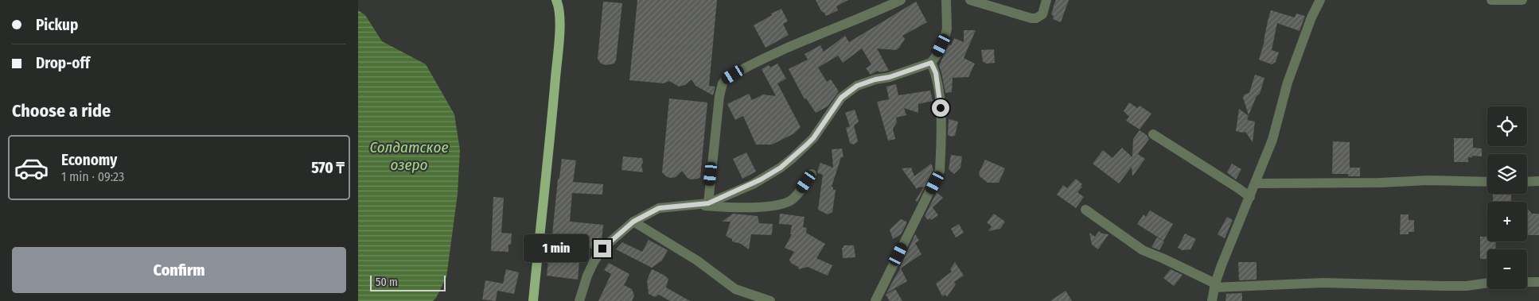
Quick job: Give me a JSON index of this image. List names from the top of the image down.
{
  "water": ["Солдатское озеро"],
  "scale_bar": "50 m",
  "page": {
    "banner": ["Pickup", "Drop-off"],
    "heading": "Choose a ride",
    "map_buttons": ["+", "−"],
    "list": [
      {
        "name": "Economy",
        "note": "1 min · 09:23",
        "value": "570 ₸"
      }
    ],
    "bubble": "1 min",
    "buttons": "Confirm",
    "scale": "50 m"
  }
}
